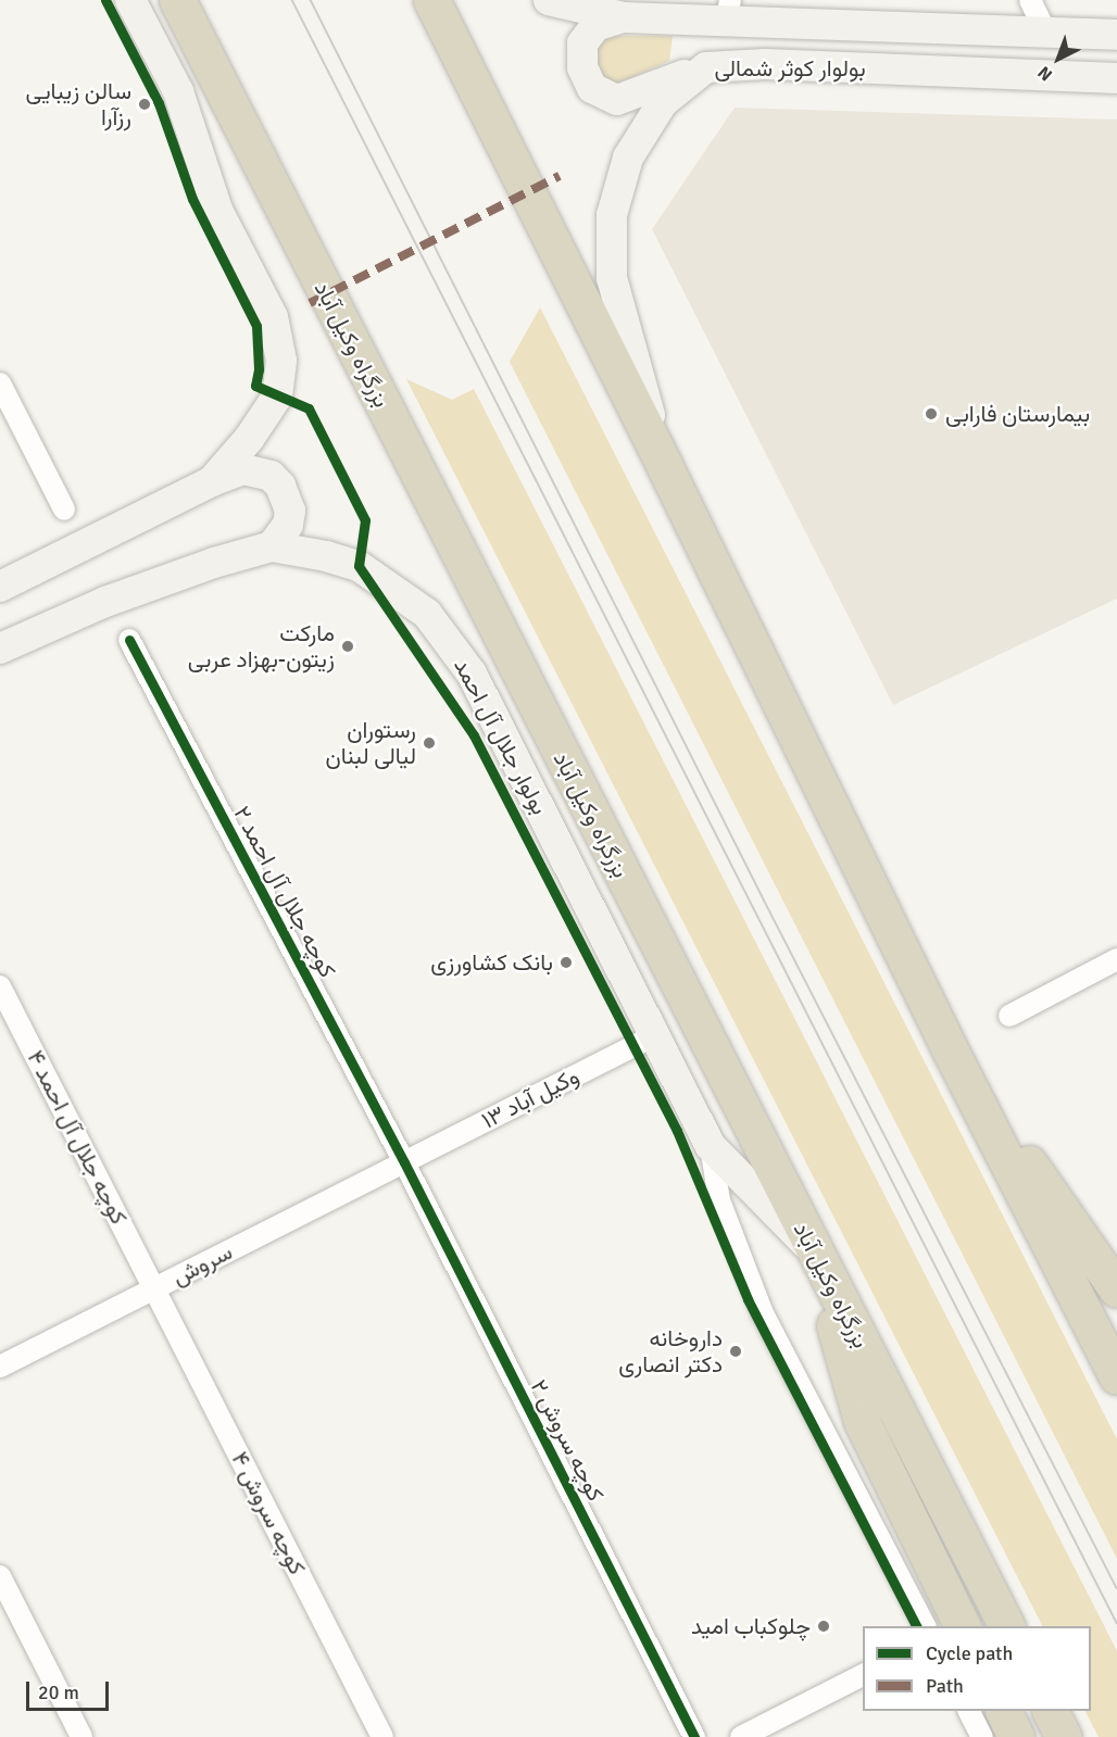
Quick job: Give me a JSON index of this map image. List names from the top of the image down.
{
  "streets": {
    "highway": ["بزرگراه وکیل آباد"],
    "main road": ["بولوار کوثر شمالی", "بولوار جلال آل احمد"],
    "street": [
      "کوچه جلال آل احمد ۲",
      "۱۳ وکیل آباد",
      "کوچه جلال آل احمد ۴",
      "سروش",
      "کوچه سروش ۲",
      "کوچه سروش ۴"
    ]
  },
  "crossings": [
    ["بزرگراه وکیل آباد", "بولوار جلال آل احمد"],
    ["بولوار جلال آل احمد", "۱۳ وکیل آباد"],
    ["کوچه جلال آل احمد ۲", "۱۳ وکیل آباد"],
    ["کوچه جلال آل احمد ۲", "سروش"],
    ["کوچه جلال آل احمد ۲", "کوچه سروش ۲"],
    ["۱۳ وکیل آباد", "سروش"],
    ["۱۳ وکیل آباد", "کوچه سروش ۲"],
    ["کوچه جلال آل احمد ۴", "سروش"],
    ["کوچه جلال آل احمد ۴", "کوچه سروش ۴"],
    ["سروش", "کوچه سروش ۲"],
    ["سروش", "کوچه سروش ۴"]
  ],
  "places": [
    "سالن زیبایی رزآرا",
    "بیمارستان فارابی",
    "مارکت زیتون-بهزاد عربی",
    "رستوران لیالی لبنان",
    "بانک کشاورزی",
    "داروخانه دکتر انصاری",
    "چلوکباب امید"
  ],
  "legend": ["Cycle path", "Path"],
  "scale_bar": "20 m",
  "north": "bottom left"
}
